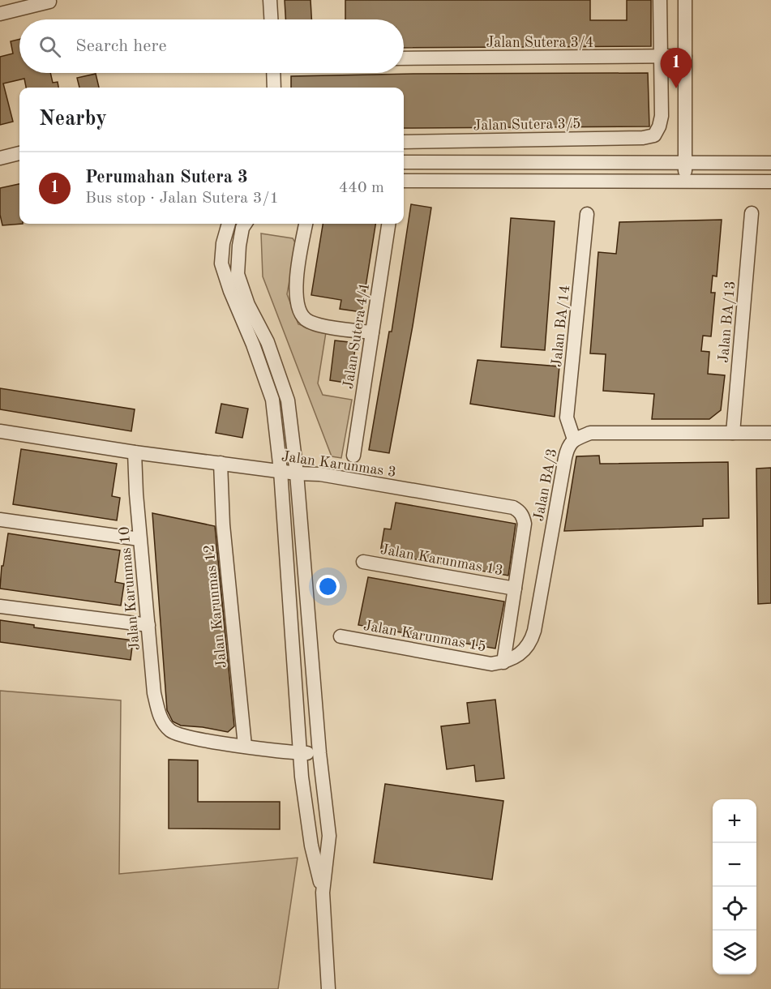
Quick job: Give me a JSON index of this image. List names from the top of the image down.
{
  "streets": {
    "street": [
      "Jalan Sutera 3/4",
      "Jalan Sutera 3/5",
      "Jalan BA/13",
      "Jalan BA/14",
      "Jalan Sutera 4/1",
      "Jalan Karunmas 3",
      "Jalan BA/3",
      "Jalan Karunmas 13",
      "Jalan Karunmas 10",
      "Jalan Karunmas 12",
      "Jalan Karunmas 15"
    ]
  },
  "crossings": [
    ["Jalan Sutera 3/4", "Jalan Sutera 3/5"],
    ["Jalan BA/13", "Jalan BA/3"],
    ["Jalan BA/14", "Jalan BA/3"],
    ["Jalan Karunmas 3", "Jalan BA/3"],
    ["Jalan Karunmas 3", "Jalan Karunmas 13"],
    ["Jalan Karunmas 3", "Jalan Karunmas 10"],
    ["Jalan Karunmas 3", "Jalan Karunmas 12"],
    ["Jalan Karunmas 3", "Jalan Karunmas 15"],
    ["Jalan BA/3", "Jalan Karunmas 15"],
    ["Jalan Karunmas 10", "Jalan Karunmas 12"]
  ],
  "page": {
    "search": "Search here",
    "pins": "1",
    "heading": "Nearby",
    "list": [
      {
        "mark": "1",
        "name": "Perumahan Sutera 3",
        "note": "Bus stop · Jalan Sutera 3/1",
        "value": "440 m"
      }
    ],
    "map_buttons": ["+", "−"]
  }
}
